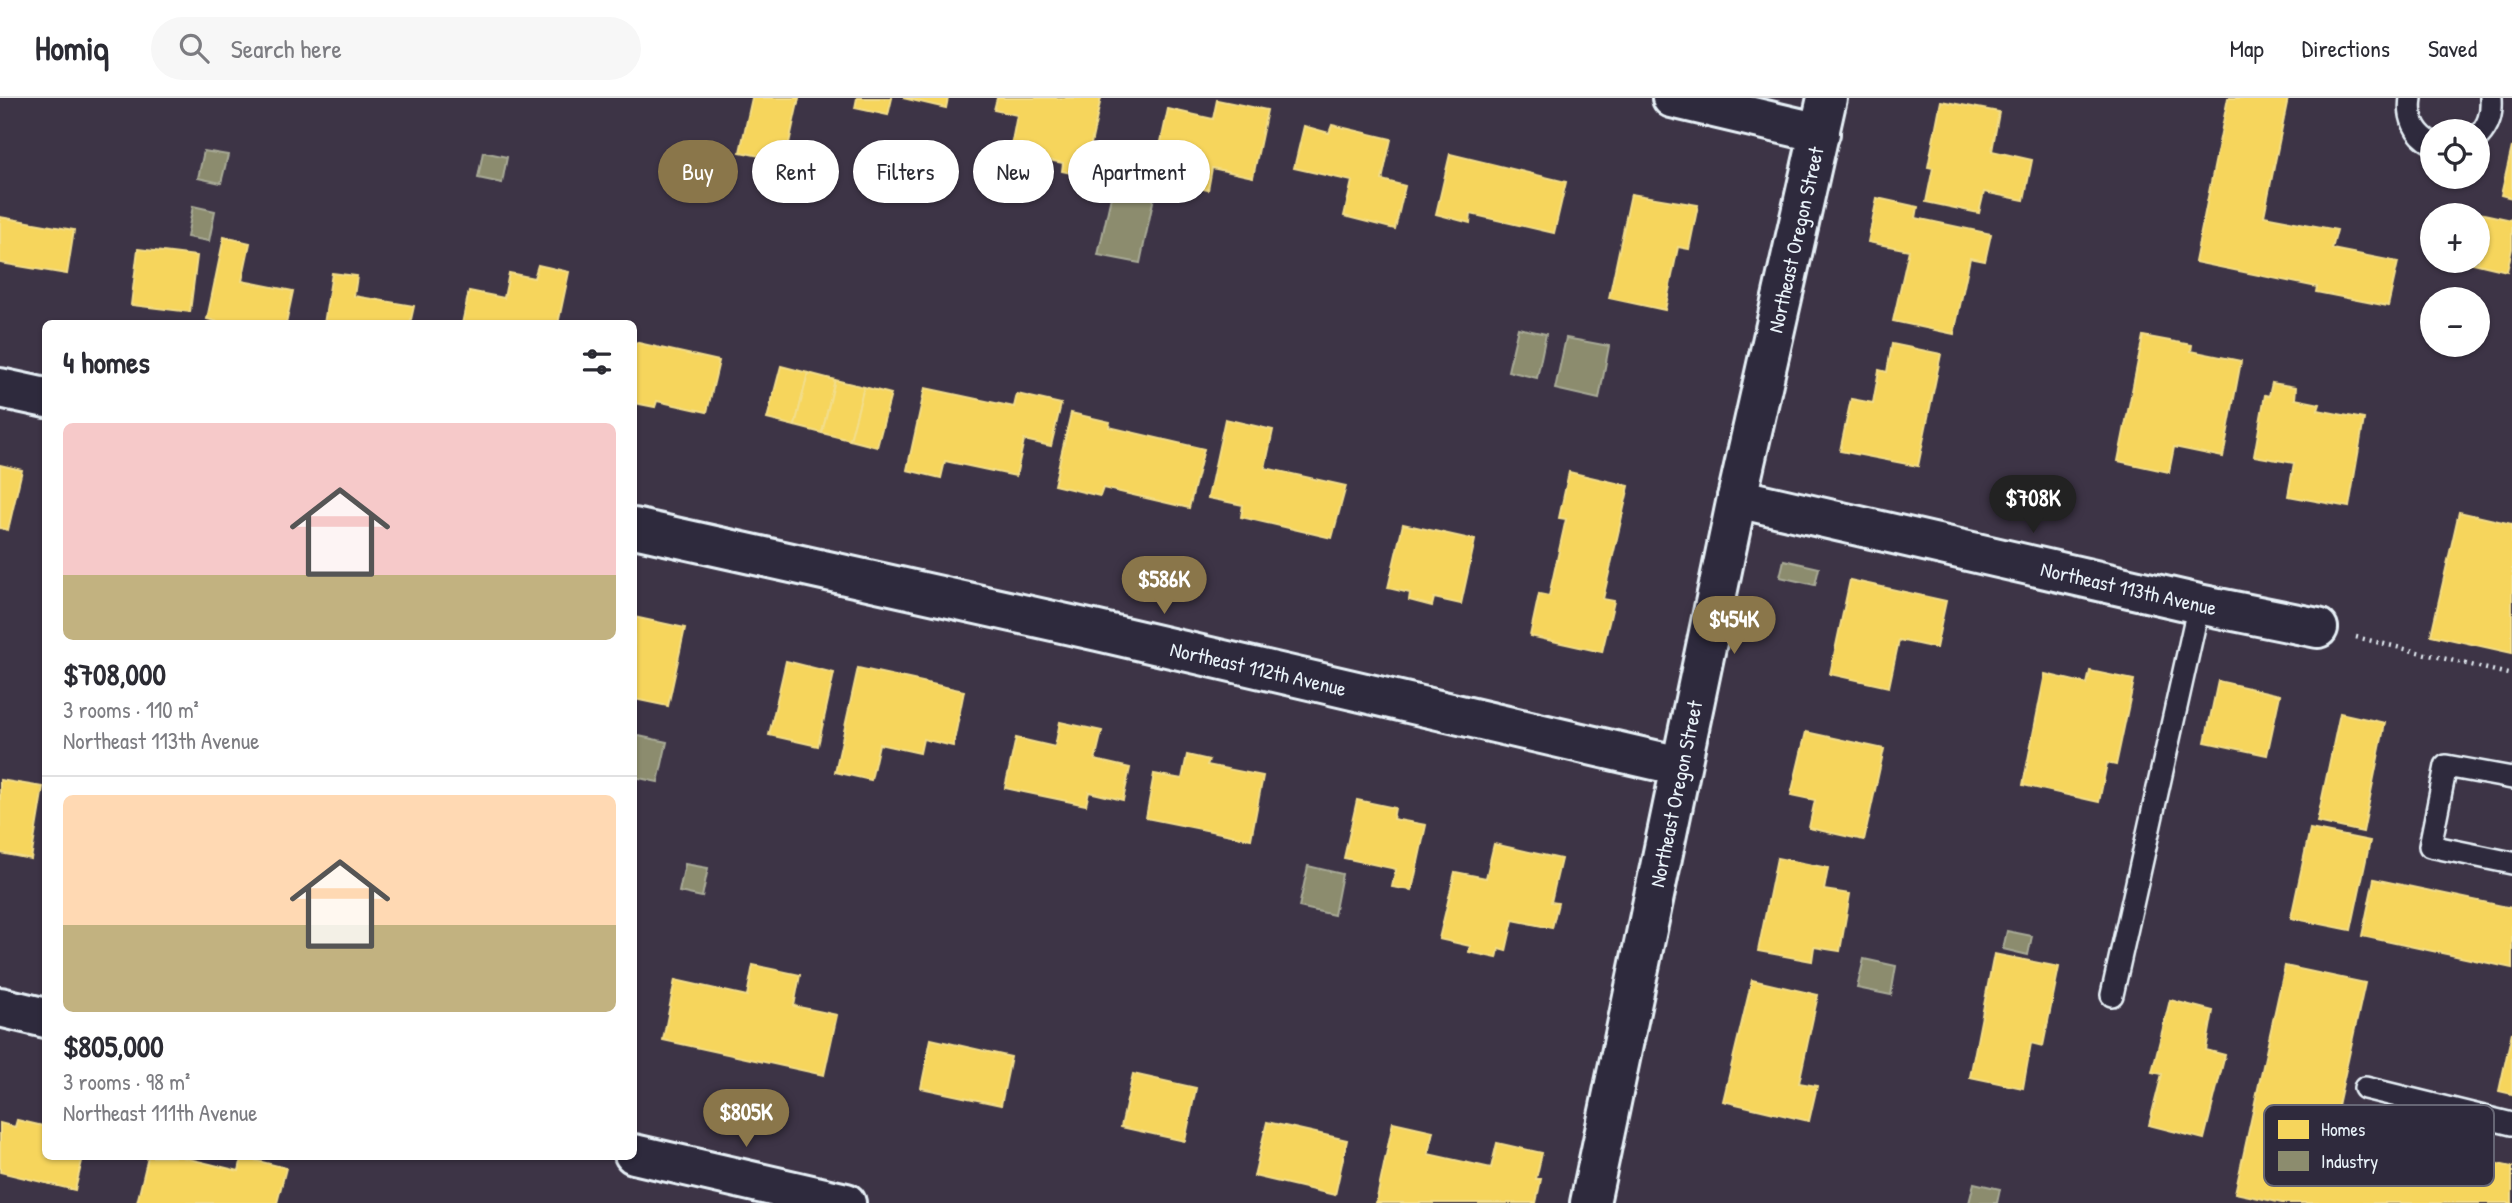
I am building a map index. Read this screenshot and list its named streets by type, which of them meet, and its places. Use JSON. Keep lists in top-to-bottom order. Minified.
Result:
{"streets":{"street":["Northeast Oregon Street","Northeast 113th Avenue","Northeast 112th Avenue"]},"crossings":[["Northeast Oregon Street","Northeast 113th Avenue"],["Northeast Oregon Street","Northeast 112th Avenue"]],"legend":["Homes","Industry"],"page":{"header":"Homiq","search":"Search here","nav":["Map","Directions","Saved"],"map_buttons":["+","−"],"chip":["Buy","Rent","Filters","New","Apartment"],"heading":"4 homes","list":[{"name":"$708,000","note":"3 rooms · 110 m² · Northeast 113th Avenue"},{"name":"$805,000","note":"3 rooms · 98 m² · Northeast 111th Avenue"}],"price":["$708K","$586K","$454K","$805K"]}}
